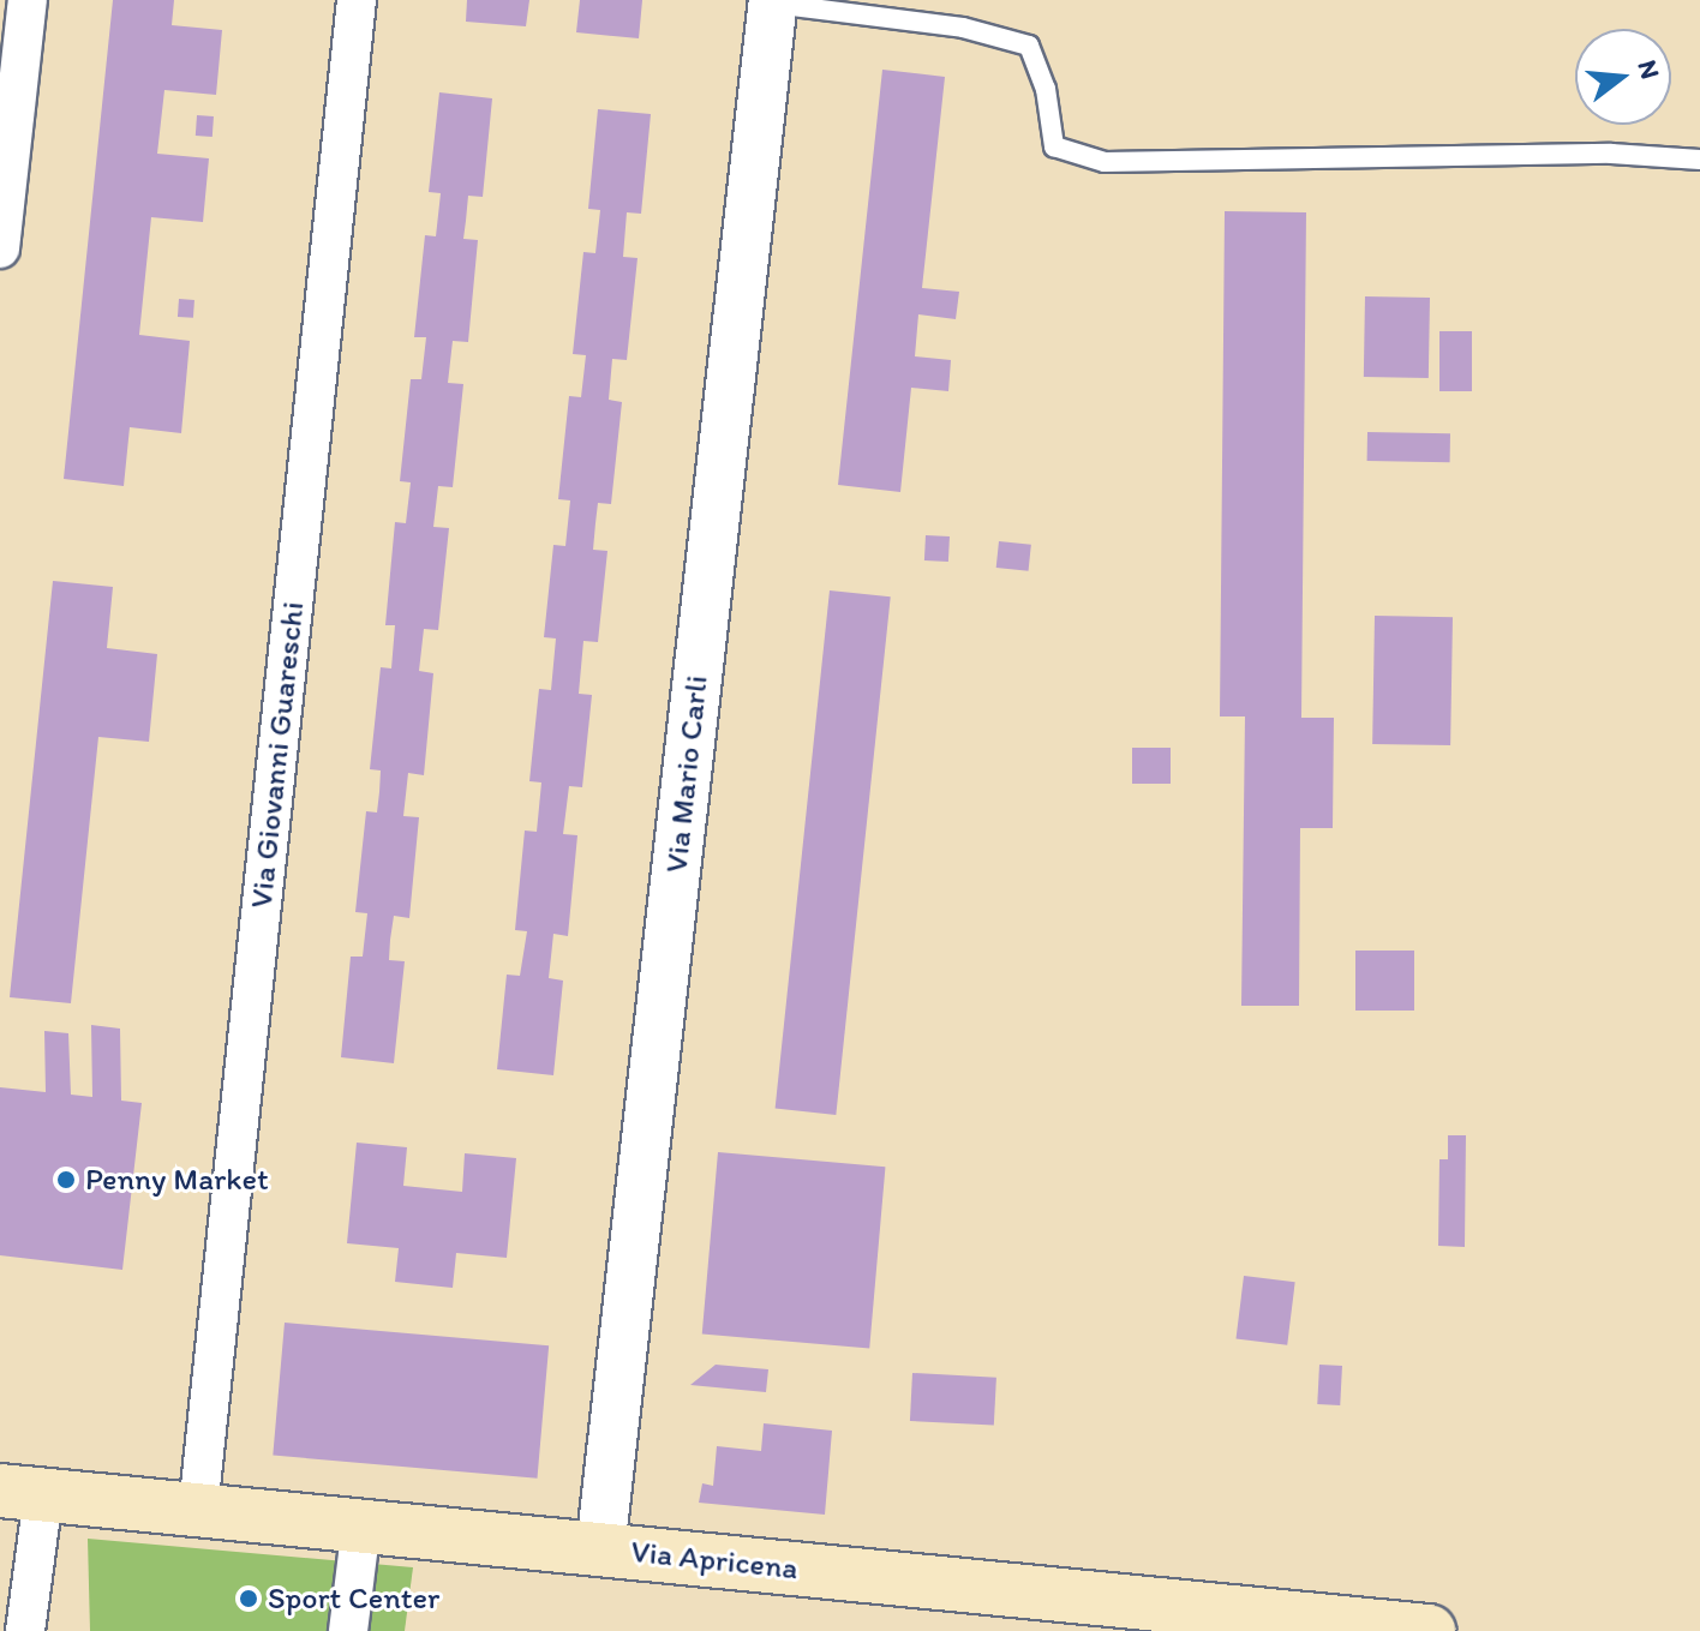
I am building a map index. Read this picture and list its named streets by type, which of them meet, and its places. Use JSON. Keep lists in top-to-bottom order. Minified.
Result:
{"streets":{"main road":["Via Apricena"],"street":["Via Giovanni Guareschi","Via Mario Carli"]},"crossings":[["Via Giovanni Guareschi","Via Apricena"],["Via Mario Carli","Via Apricena"]],"places":["Penny Market","Sport Center"],"north":"right"}
